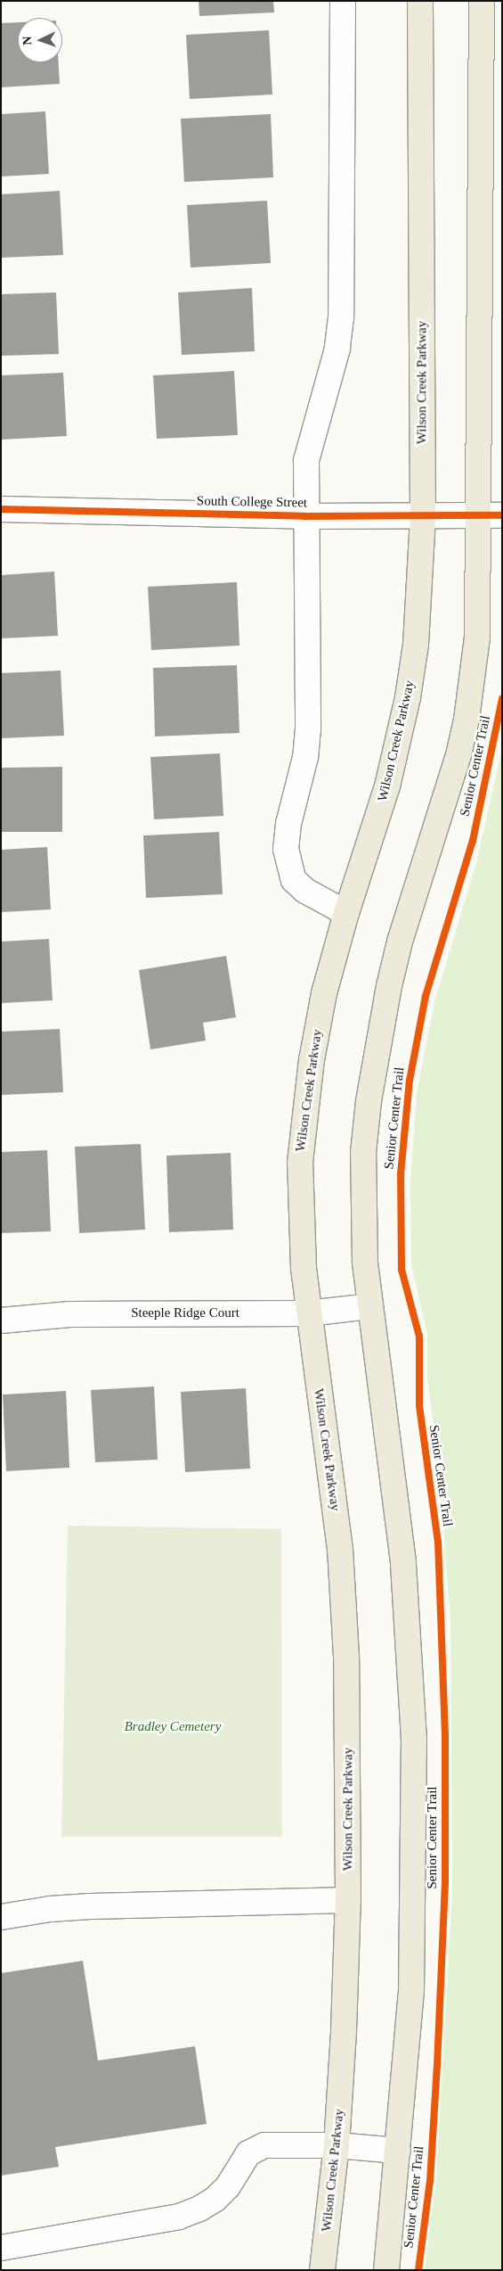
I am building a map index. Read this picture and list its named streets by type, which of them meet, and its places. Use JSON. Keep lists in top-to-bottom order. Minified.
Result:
{"streets":{"main road":["Wilson Creek Parkway"],"street":["South College Street","Steeple Ridge Court"],"cycle path":["Senior Center Trail"]},"crossings":[["Wilson Creek Parkway","South College Street"],["Wilson Creek Parkway","Steeple Ridge Court"]],"parks":["Bradley Cemetery"],"north":"left"}
